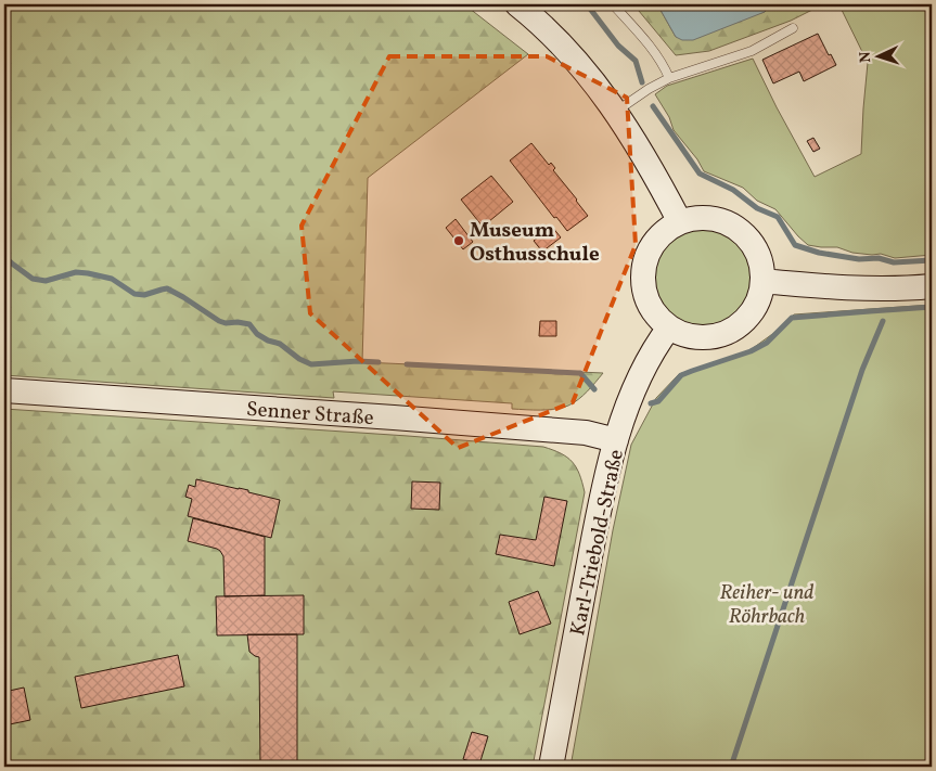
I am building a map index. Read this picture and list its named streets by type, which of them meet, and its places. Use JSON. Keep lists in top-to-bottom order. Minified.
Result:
{"streets":{"street":["Senner Straße","Karl-Triebold-Straße"]},"crossings":[["Senner Straße","Karl-Triebold-Straße"]],"parks":["Reiher- und Röhrbach"],"places":["Museum Osthusschule"],"north":"left"}
